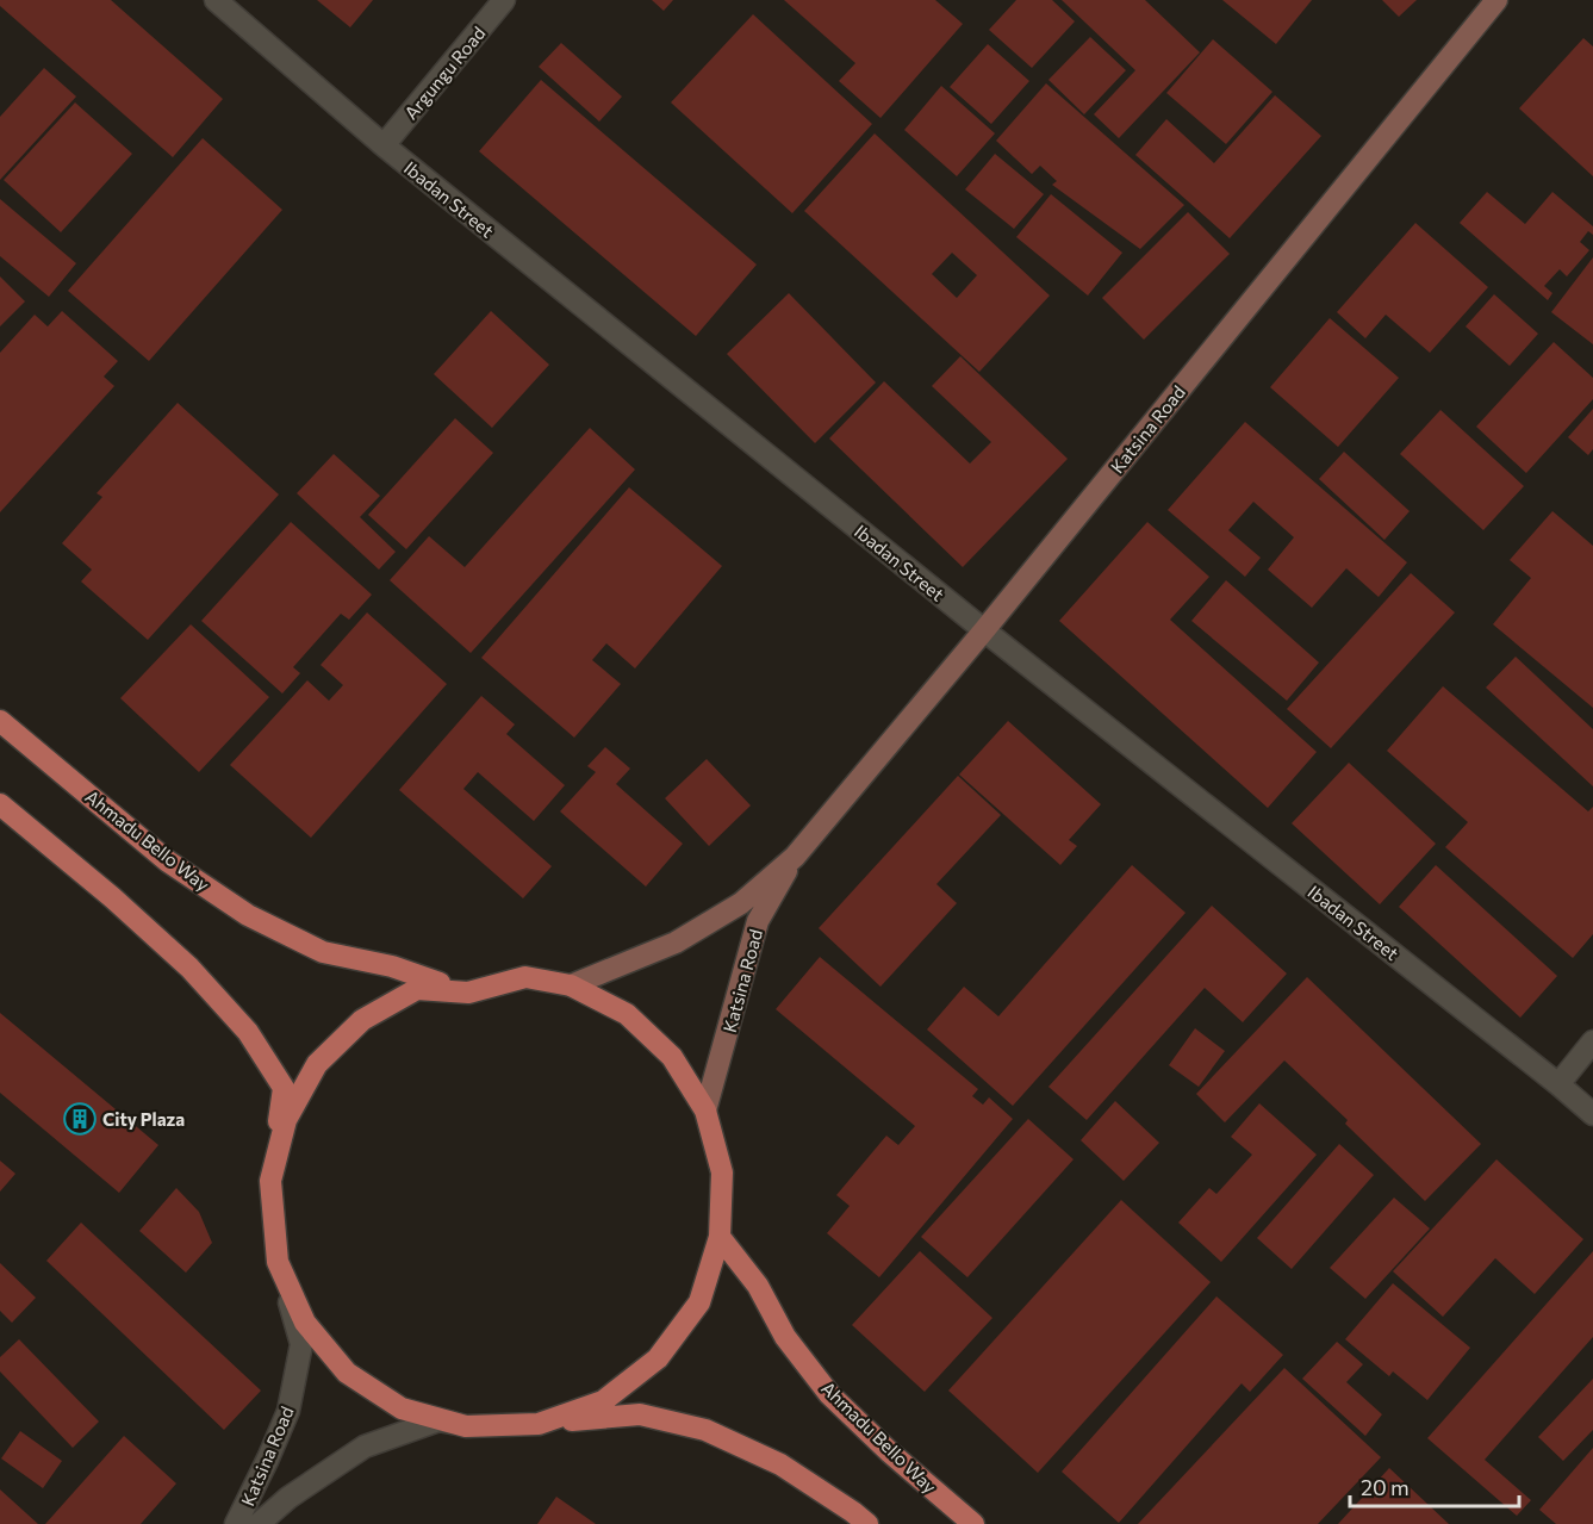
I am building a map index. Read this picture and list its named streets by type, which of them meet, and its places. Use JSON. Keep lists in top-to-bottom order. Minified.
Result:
{"streets":{"main road":["Ahmadu Bello Way"],"street":["Argungu Road","Ibadan Street","Katsina Road"]},"crossings":[["Argungu Road","Ibadan Street"],["Ibadan Street","Katsina Road"]],"places":{"building":["City Plaza"]},"scale_bar":"20 m"}
